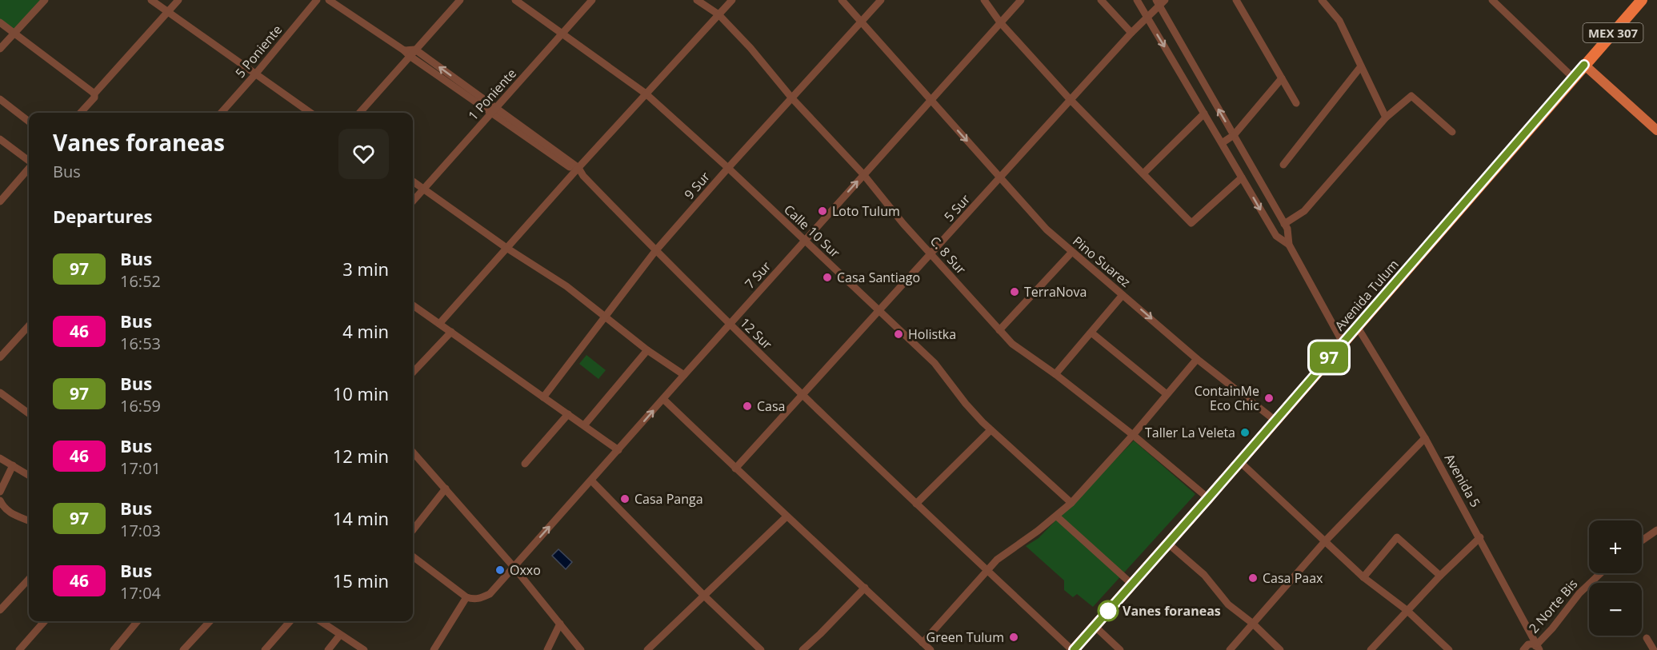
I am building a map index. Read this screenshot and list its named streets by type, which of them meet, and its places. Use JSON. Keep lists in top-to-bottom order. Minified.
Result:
{"streets":{"highway":["MEX 307","Avenida Tulum"],"street":["5 Poniente","1 Poniente","9 Sur","5 Sur","Calle 10 Sur","C. 8 Sur","Pino Suarez","7 Sur","12 Sur","Avenida 5","2 Norte Bis"]},"crossings":[["MEX 307","Avenida Tulum"],["1 Poniente","Calle 10 Sur"],["9 Sur","Calle 10 Sur"],["9 Sur","C. 8 Sur"],["9 Sur","Pino Suarez"],["9 Sur","12 Sur"],["5 Sur","Calle 10 Sur"],["5 Sur","C. 8 Sur"],["5 Sur","Pino Suarez"],["5 Sur","12 Sur"],["Calle 10 Sur","7 Sur"],["C. 8 Sur","7 Sur"],["C. 8 Sur","Avenida Tulum"],["Pino Suarez","7 Sur"],["Pino Suarez","Avenida Tulum"],["7 Sur","12 Sur"],["Avenida Tulum","12 Sur"],["Avenida Tulum","Avenida 5"],["Avenida 5","2 Norte Bis"]],"places":["Loto Tulum","Casa Santiago","TerraNova","Holistka","ContainMe Eco Chic","Casa","Taller La Veleta","Casa Panga","Oxxo","Casa Paax","Vanes foraneas","Green Tulum"],"lines":["bus line 97"],"page":{"on_map":"97","heading":[["Vanes foraneas","Bus"],"Departures"],"list":[{"mark":"97","name":"Bus","note":"16:52","value":"3 min"},{"mark":"46","name":"Bus","note":"16:53","value":"4 min"},{"mark":"97","name":"Bus","note":"16:59","value":"10 min"},{"mark":"46","name":"Bus","note":"17:01","value":"12 min"},{"mark":"97","name":"Bus","note":"17:03","value":"14 min"},{"mark":"46","name":"Bus","note":"17:04","value":"15 min"}],"map_buttons":["+","−"]}}
